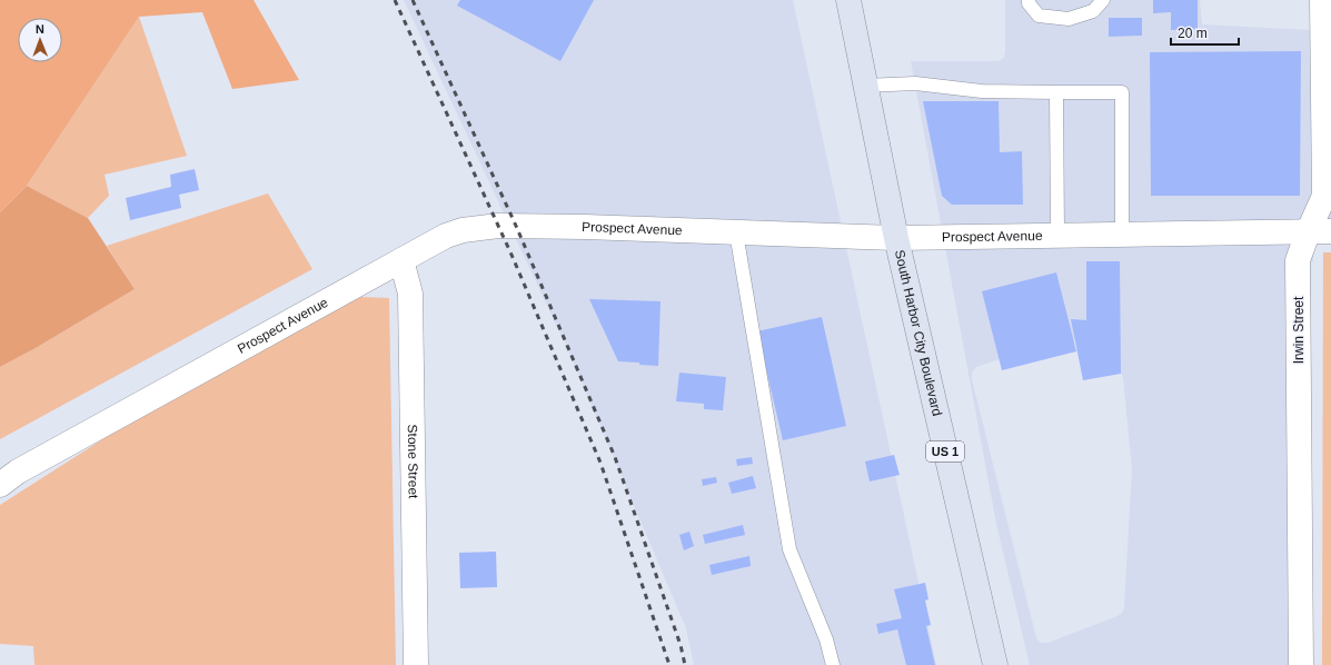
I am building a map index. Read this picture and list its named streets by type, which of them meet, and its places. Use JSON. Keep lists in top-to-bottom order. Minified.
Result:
{"streets":{"main road":["South Harbor City Boulevard","US 1"],"street":["Prospect Avenue","Irwin Street","Stone Street"]},"crossings":[["Prospect Avenue","Irwin Street"],["Prospect Avenue","South Harbor City Boulevard"],["Prospect Avenue","Stone Street"]],"scale_bar":"20 m","north":"top"}
